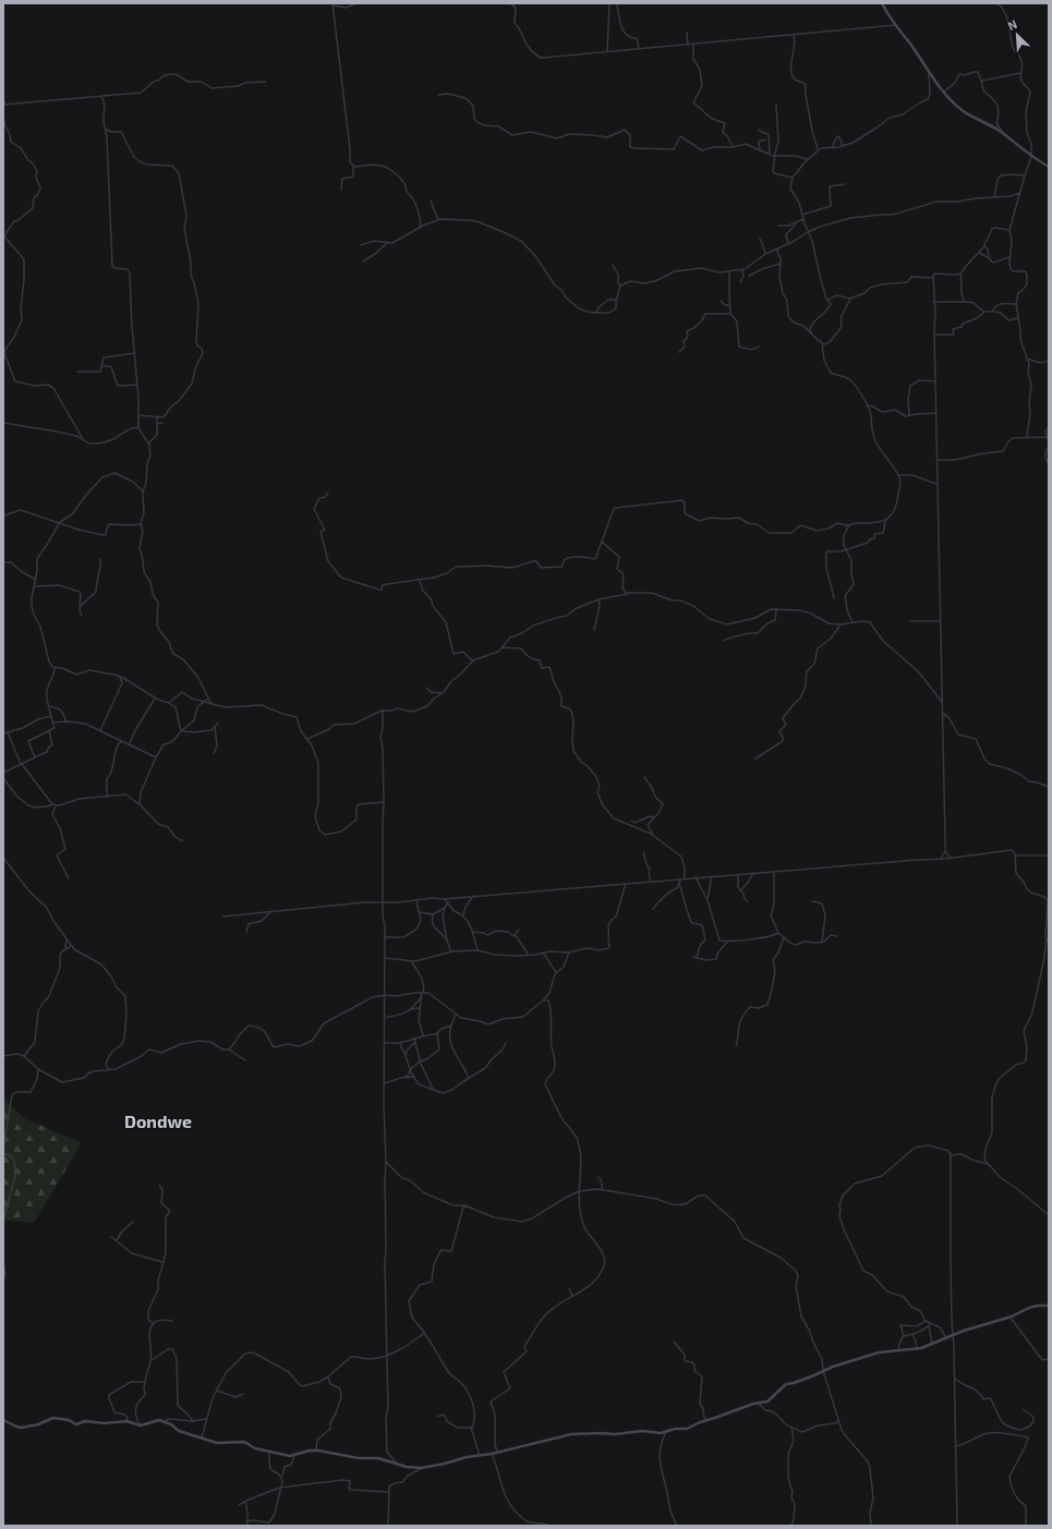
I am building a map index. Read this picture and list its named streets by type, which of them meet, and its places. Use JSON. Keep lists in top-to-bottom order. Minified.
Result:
{"districts":["Dondwe"],"north":"top left"}
